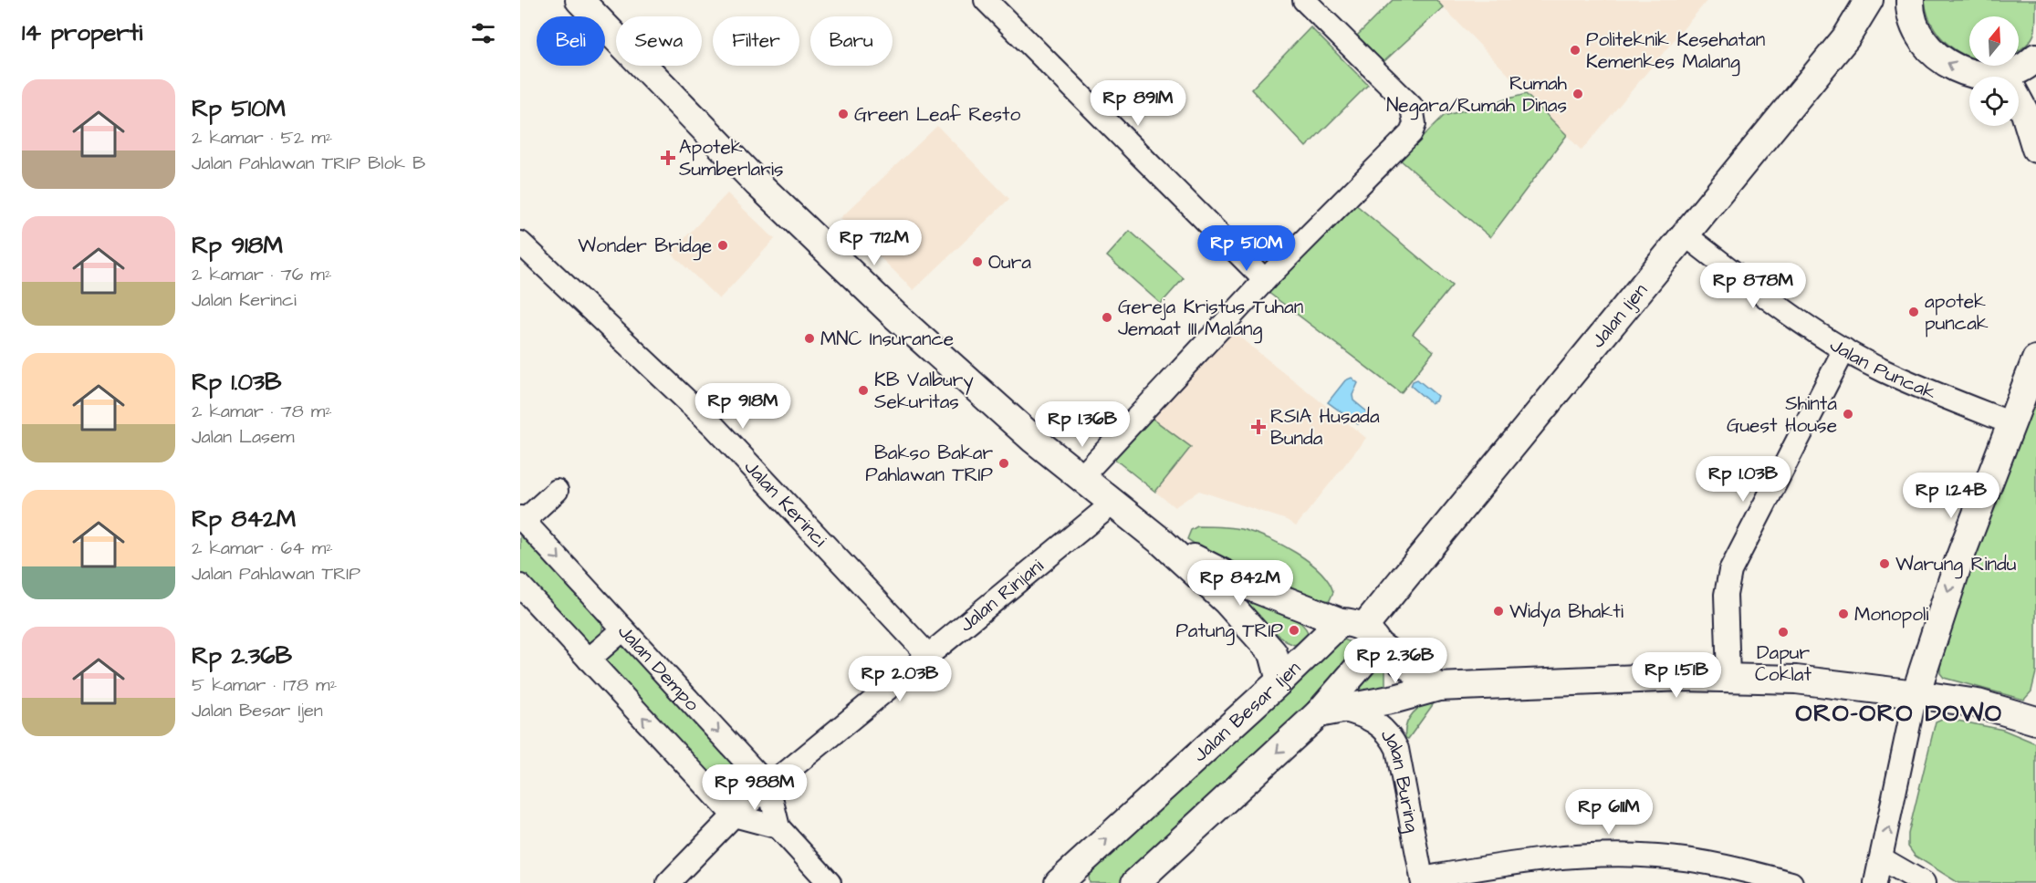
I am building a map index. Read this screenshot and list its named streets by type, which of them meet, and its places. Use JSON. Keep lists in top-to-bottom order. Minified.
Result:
{"streets":{"main road":["Jalan Ijen","Jalan Besar Ijen"],"street":["Jalan Puncak","Jalan Kerinci","Jalan Rinjani","Jalan Dempo","Jalan Buring"]},"crossings":[["Jalan Ijen","Jalan Puncak"],["Jalan Ijen","Jalan Besar Ijen"],["Jalan Kerinci","Jalan Rinjani"],["Jalan Rinjani","Jalan Dempo"]],"districts":["ORO-ORO DOWO"],"places":{"other":["Politeknik Kesehatan Kemenkes Malang","Rumah Negara/Rumah Dinas","Green Leaf Resto","Wonder Bridge","Oura","apotek puncak","Gereja Kristus Tuhan Jemaat III Malang","MNC Insurance","KB Valbury Sekuritas","Shinta Guest House","Bakso Bakar Pahlawan TRIP","Warung Rindu","Widya Bhakti","Monopoli","Patung TRIP","Dapur Coklat"],"health":["Apotek Sumberlaris","RSIA Husada Bunda"]},"north":"top","page":{"heading":"14 properti","chip":["Beli","Sewa","Filter","Baru"],"list":[{"name":"Rp 510M","note":"2 kamar · 52 m² · Jalan Pahlawan TRIP Blok B"},{"name":"Rp 918M","note":"2 kamar · 76 m² · Jalan Kerinci"},{"name":"Rp 1.03B","note":"2 kamar · 78 m² · Jalan Lasem"},{"name":"Rp 842M","note":"2 kamar · 64 m² · Jalan Pahlawan TRIP"},{"name":"Rp 2.36B","note":"5 kamar · 178 m² · Jalan Besar Ijen"}],"price":["Rp 891M","Rp 712M","Rp 510M","Rp 878M","Rp 918M","Rp 1.36B","Rp 1.03B","Rp 1.24B","Rp 842M","Rp 2.36B","Rp 1.51B","Rp 2.03B","Rp 988M","Rp 611M"]}}
